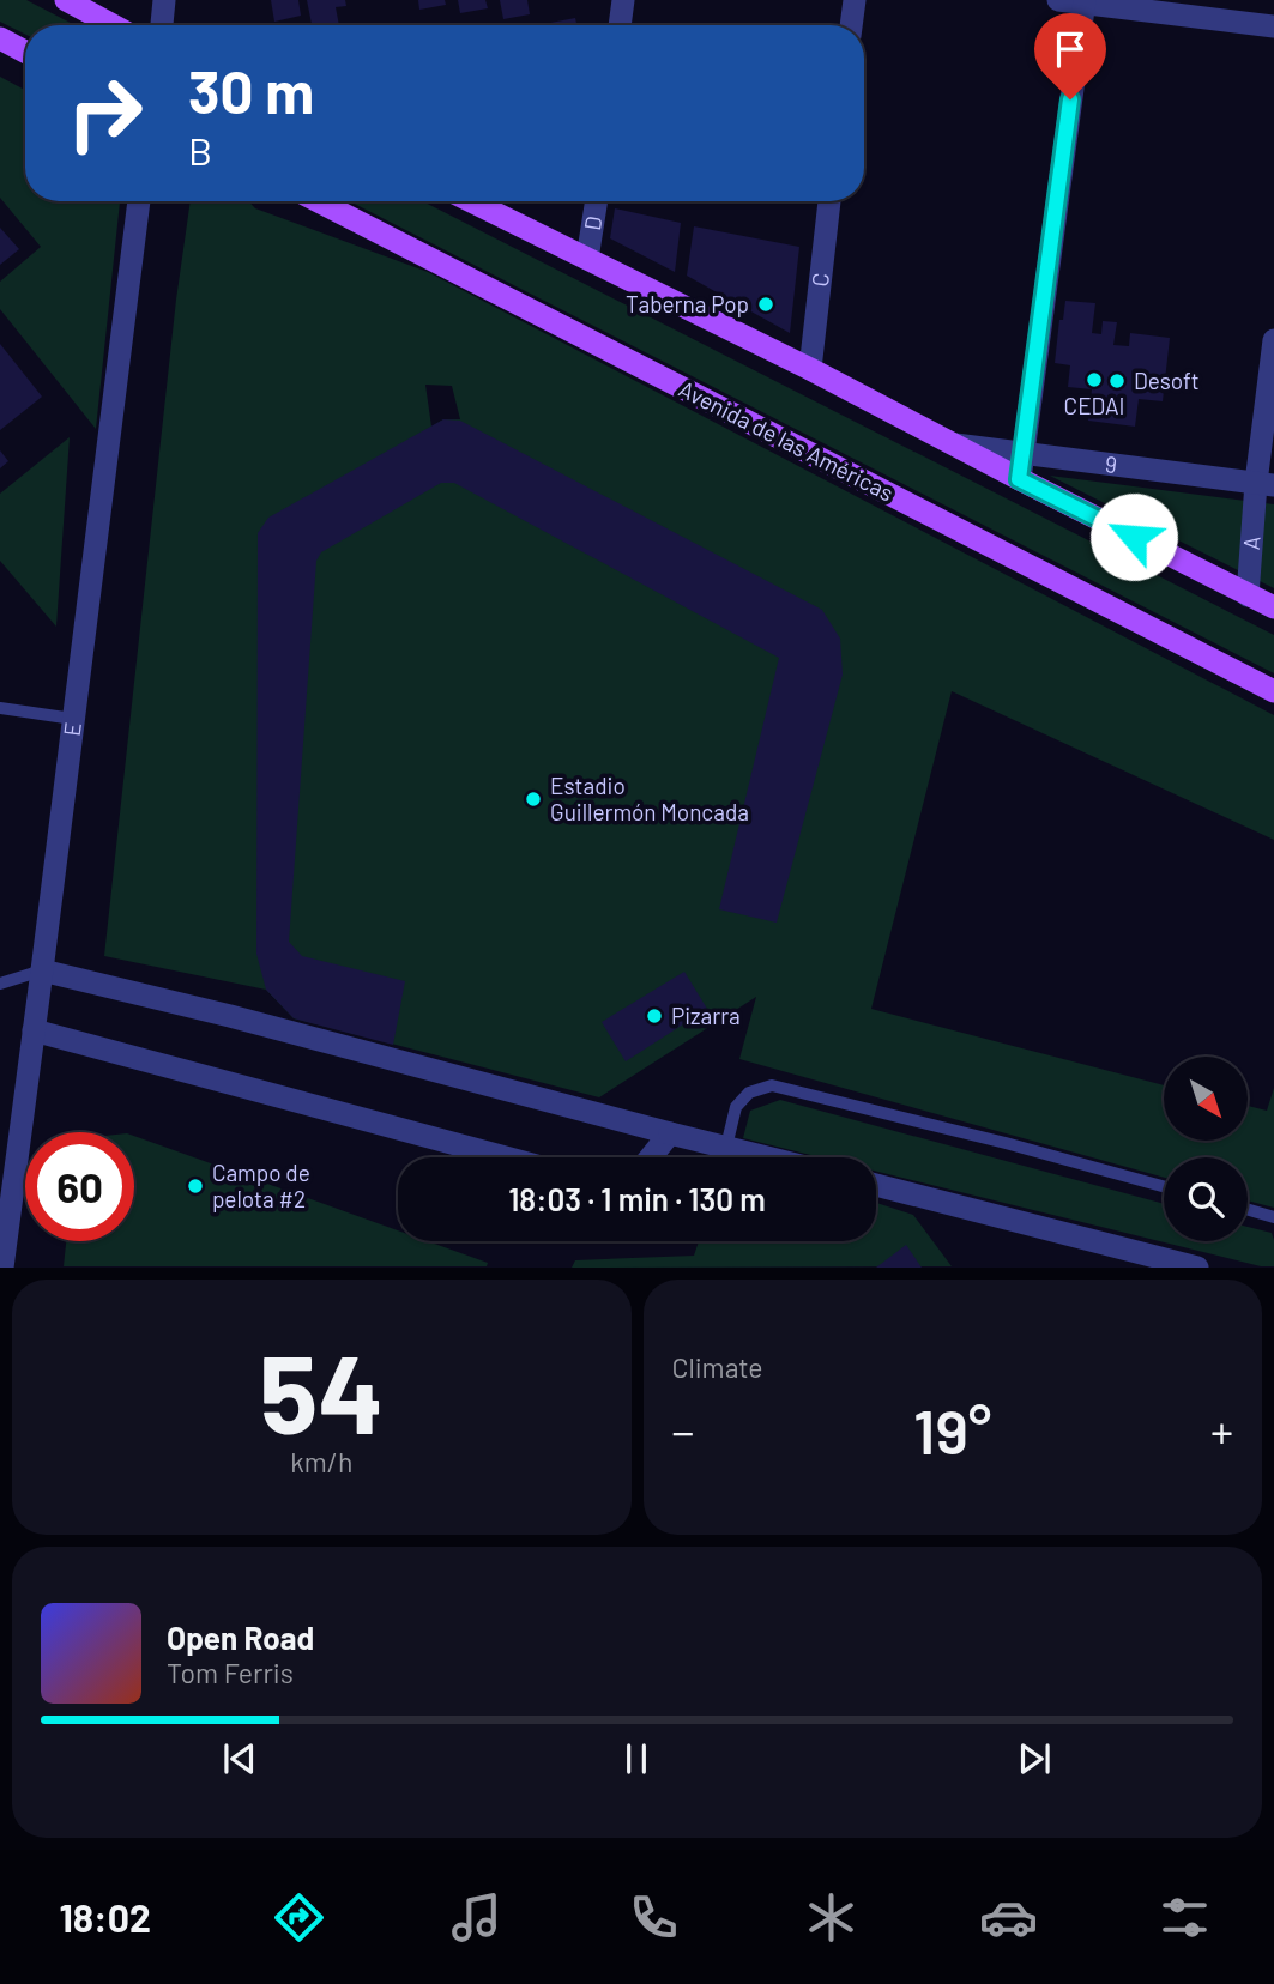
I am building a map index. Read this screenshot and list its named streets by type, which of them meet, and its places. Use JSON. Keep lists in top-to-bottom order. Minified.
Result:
{"streets":{"main road":["Avenida de las Américas"],"street":["D","C","9","A","E"]},"crossings":[["9","A"]],"places":["Taberna Pop","CEDAI","Desoft","Estadio Guillermón Moncada","Pizarra","Campo de pelota #2"],"north":"bottom right","page":{"turn":["30 m","B"],"limit":"60","trip":"18:03 · 1 min · 130 m","tile":[["54","km/h"],"Climate"],"heat":["−","19°","+"],"song":["Open Road","Tom Ferris"],"tabs":"18:02"}}
